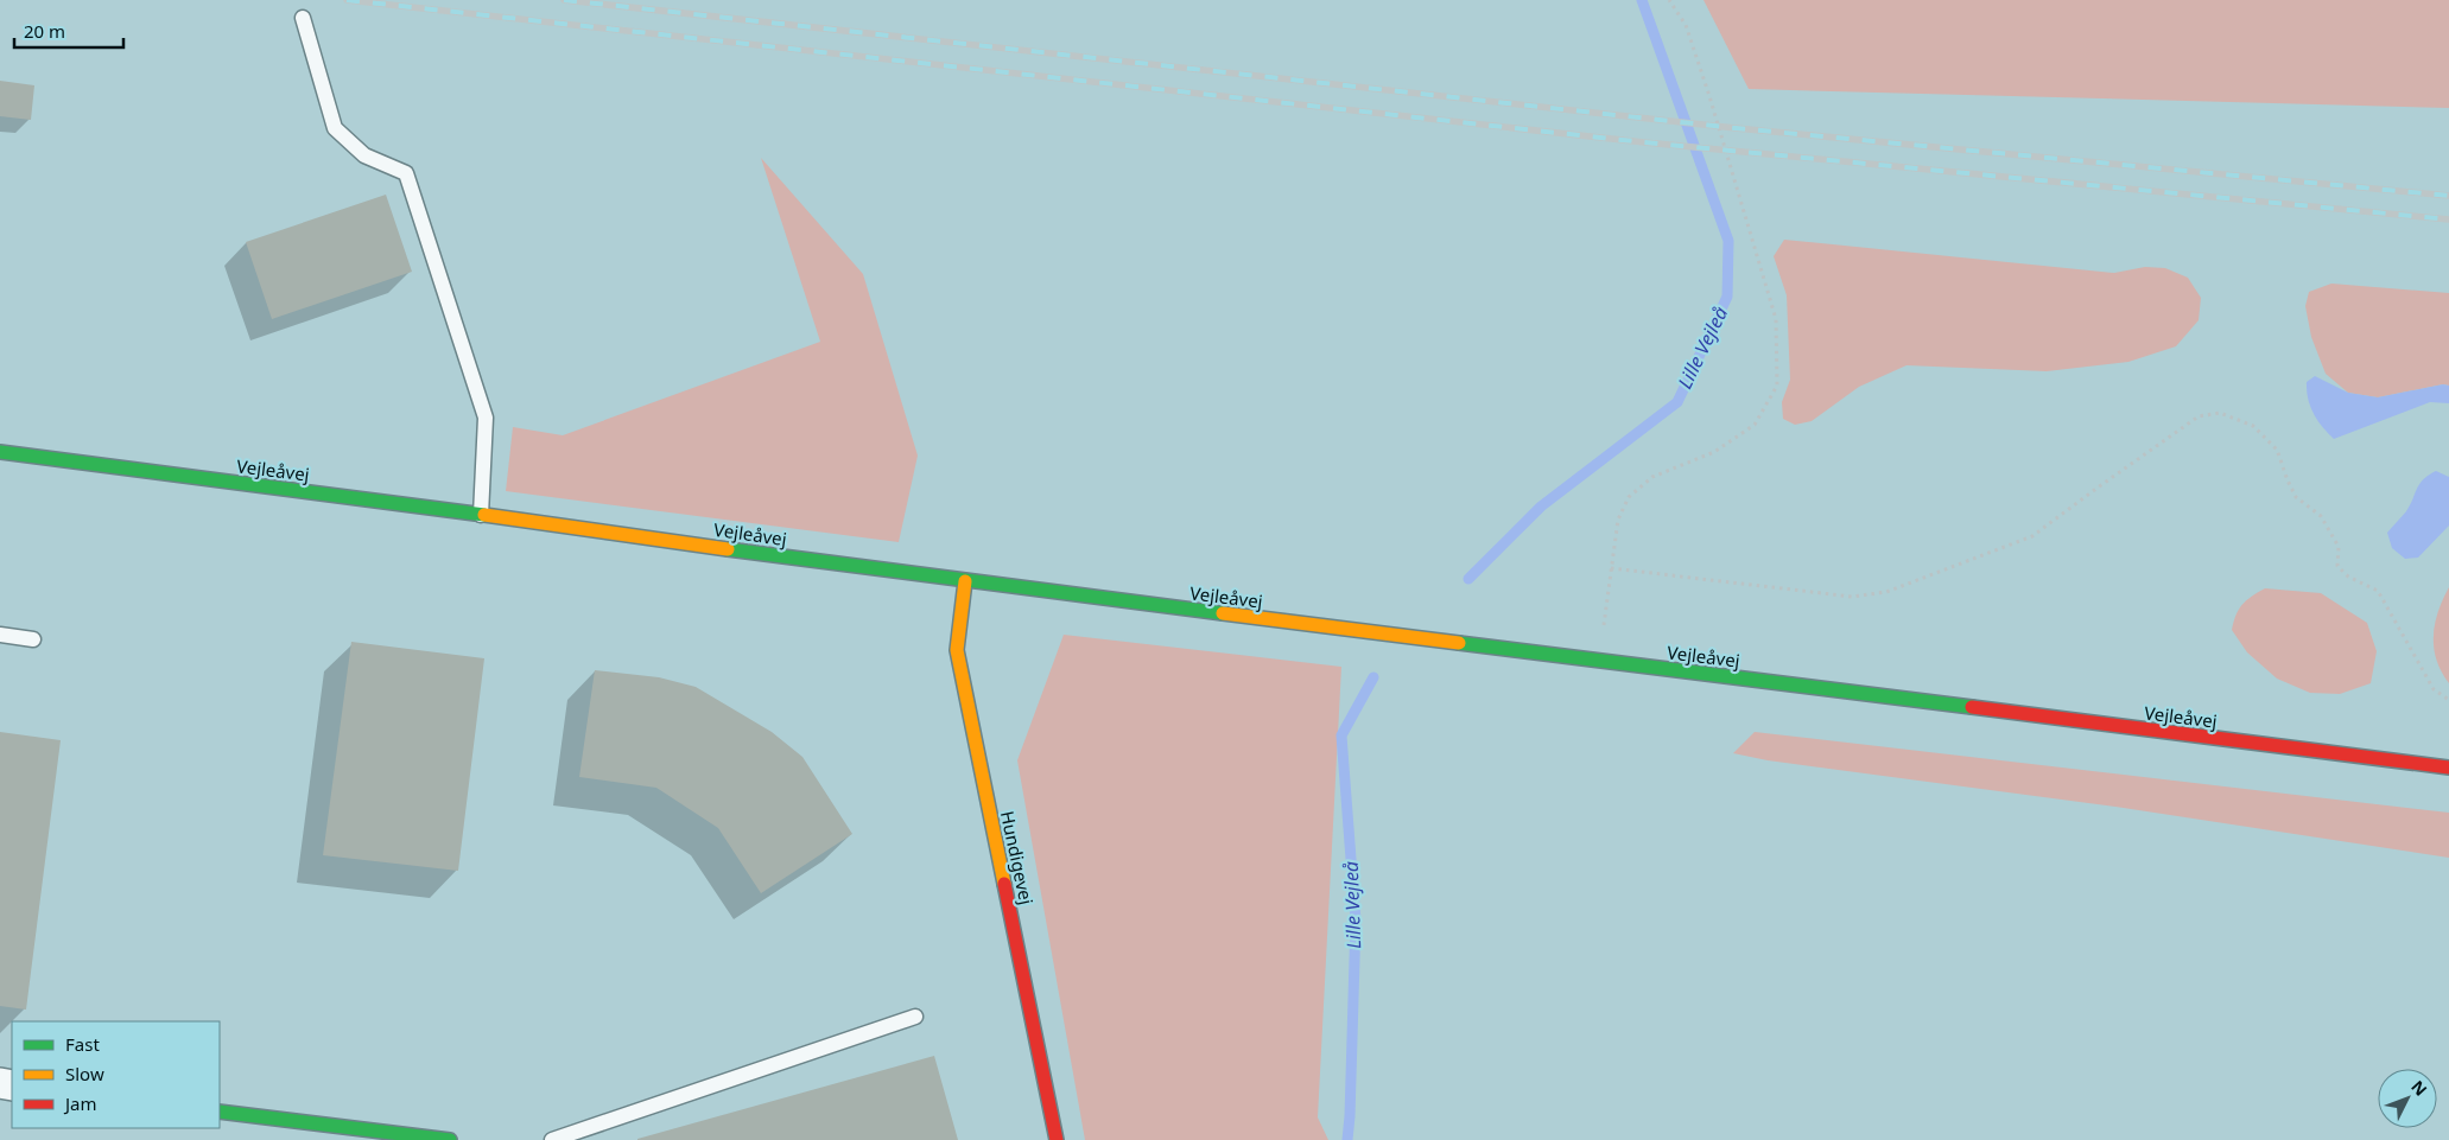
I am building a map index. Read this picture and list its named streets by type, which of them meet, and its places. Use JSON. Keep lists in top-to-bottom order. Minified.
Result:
{"streets":{"street":["Vejleåvej","Hundigevej"]},"crossings":[["Vejleåvej","Hundigevej"]],"water":["Lille Vejleå"],"legend":["Fast","Slow","Jam"],"scale_bar":"20 m","north":"top right"}
